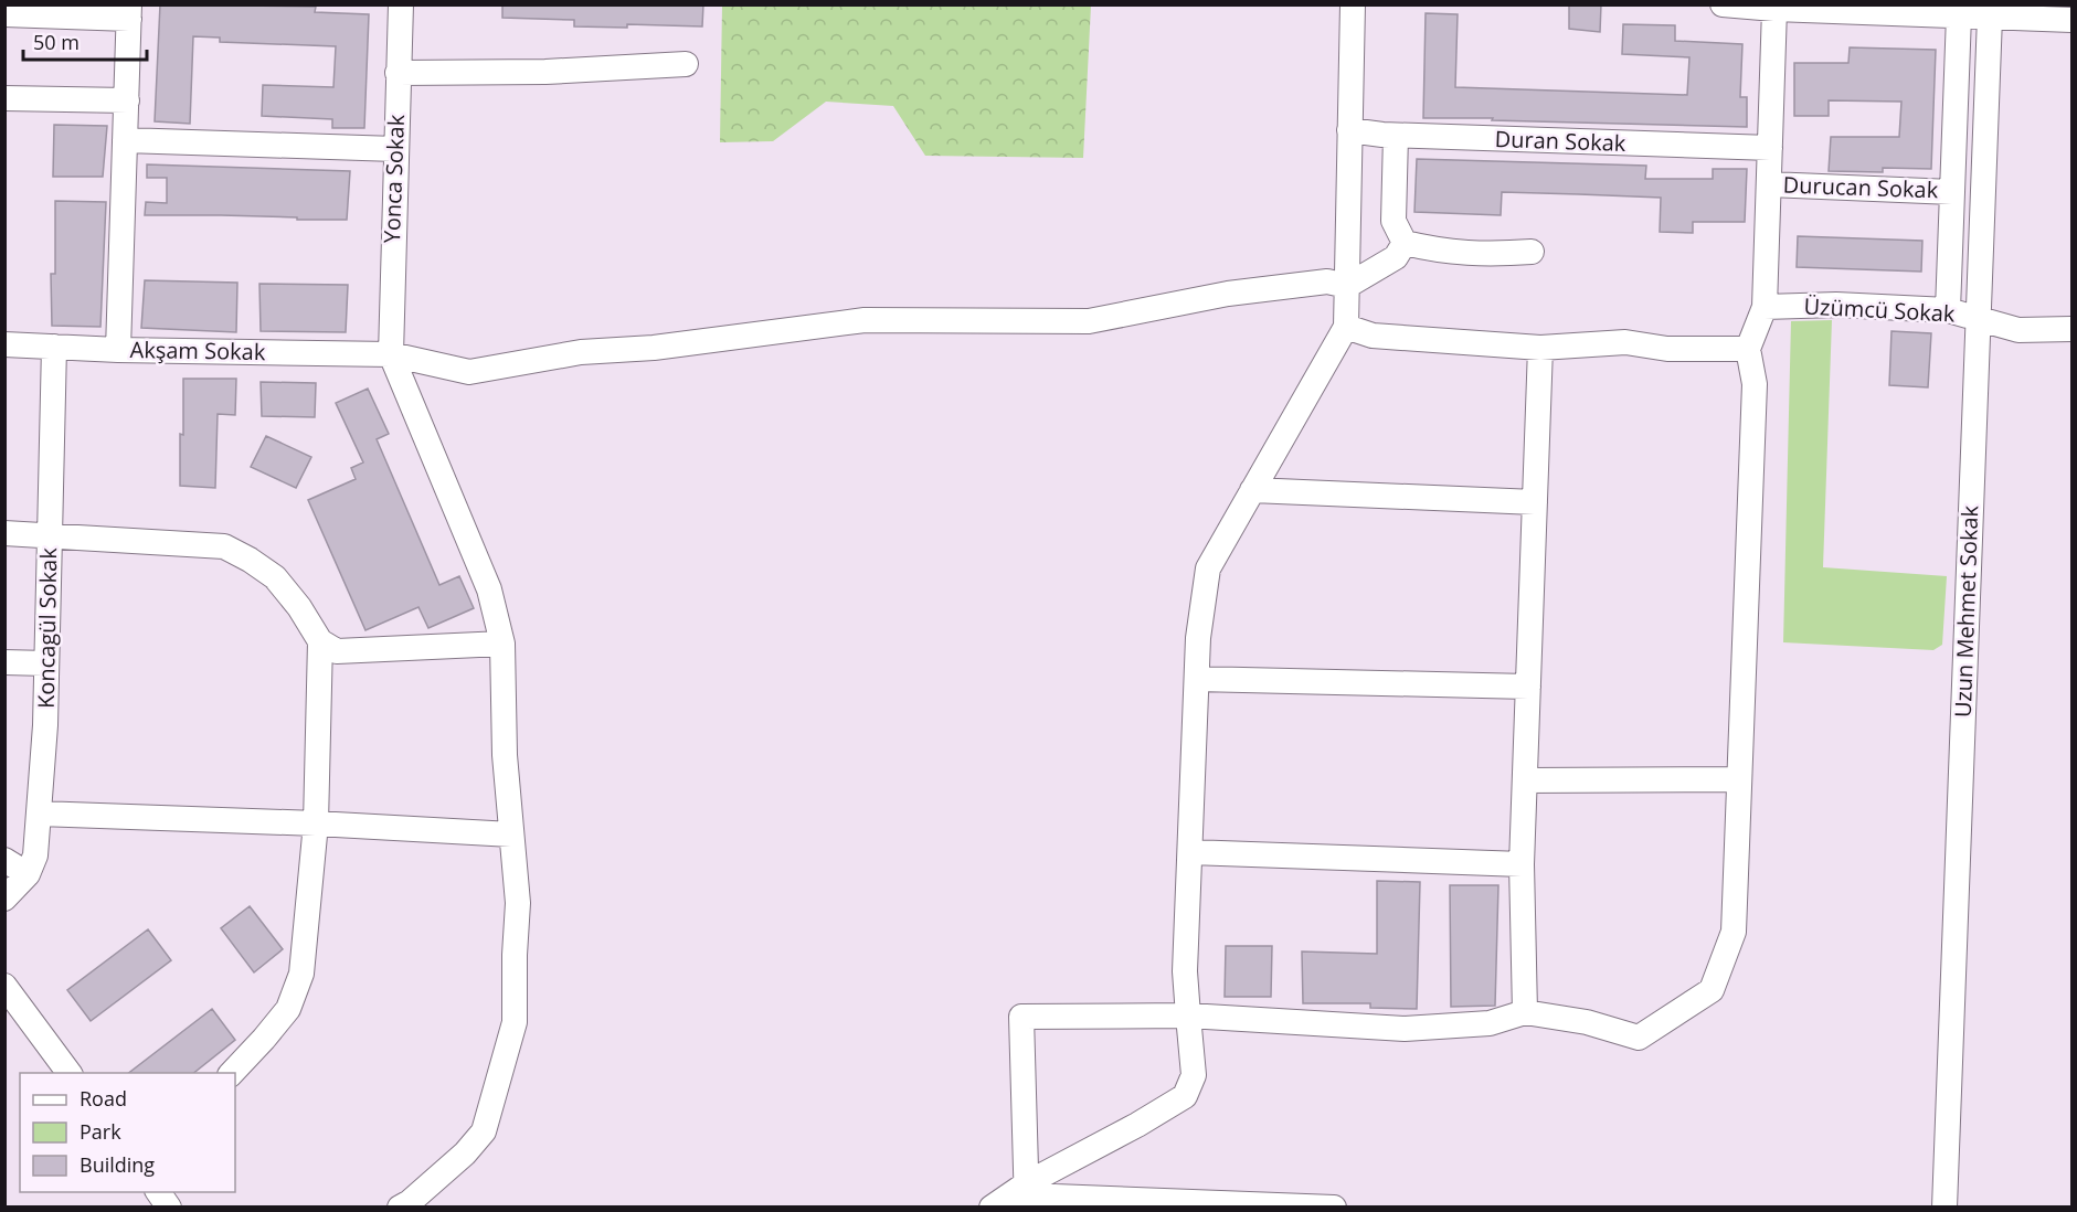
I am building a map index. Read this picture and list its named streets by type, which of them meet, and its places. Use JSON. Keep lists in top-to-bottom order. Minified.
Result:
{"streets":{"street":["Duran Sokak","Yonca Sokak","Durucan Sokak","Üzümcü Sokak","Akşam Sokak","Uzun Mehmet Sokak","Koncagül Sokak"]},"crossings":[["Yonca Sokak","Akşam Sokak"],["Üzümcü Sokak","Uzun Mehmet Sokak"],["Akşam Sokak","Koncagül Sokak"]],"legend":["Road","Park","Building"],"scale_bar":"50 m"}
